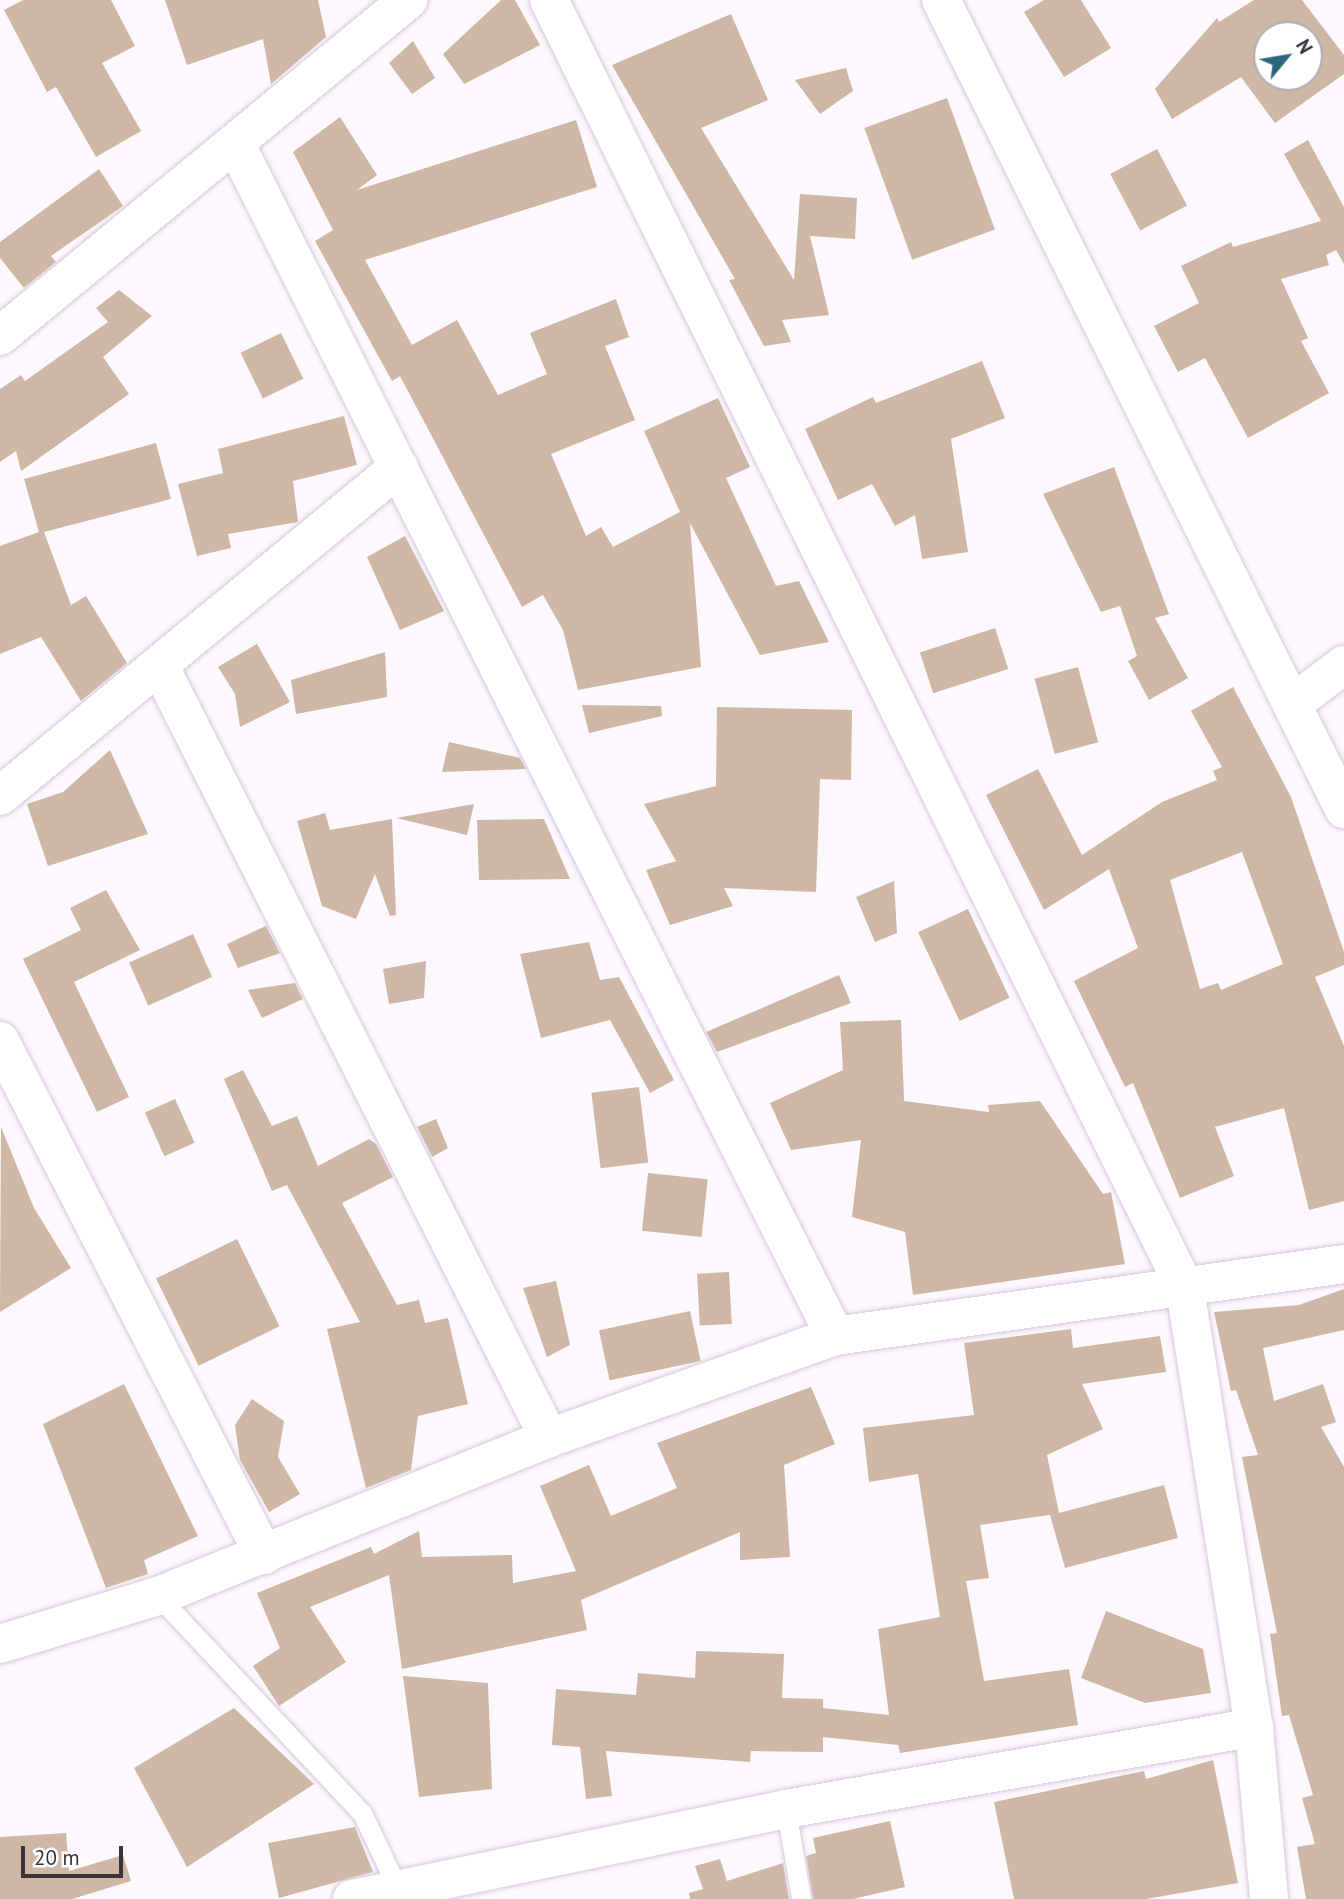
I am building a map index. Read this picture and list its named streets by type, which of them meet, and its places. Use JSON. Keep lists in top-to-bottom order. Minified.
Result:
{"scale_bar":"20 m","north":"top right"}
